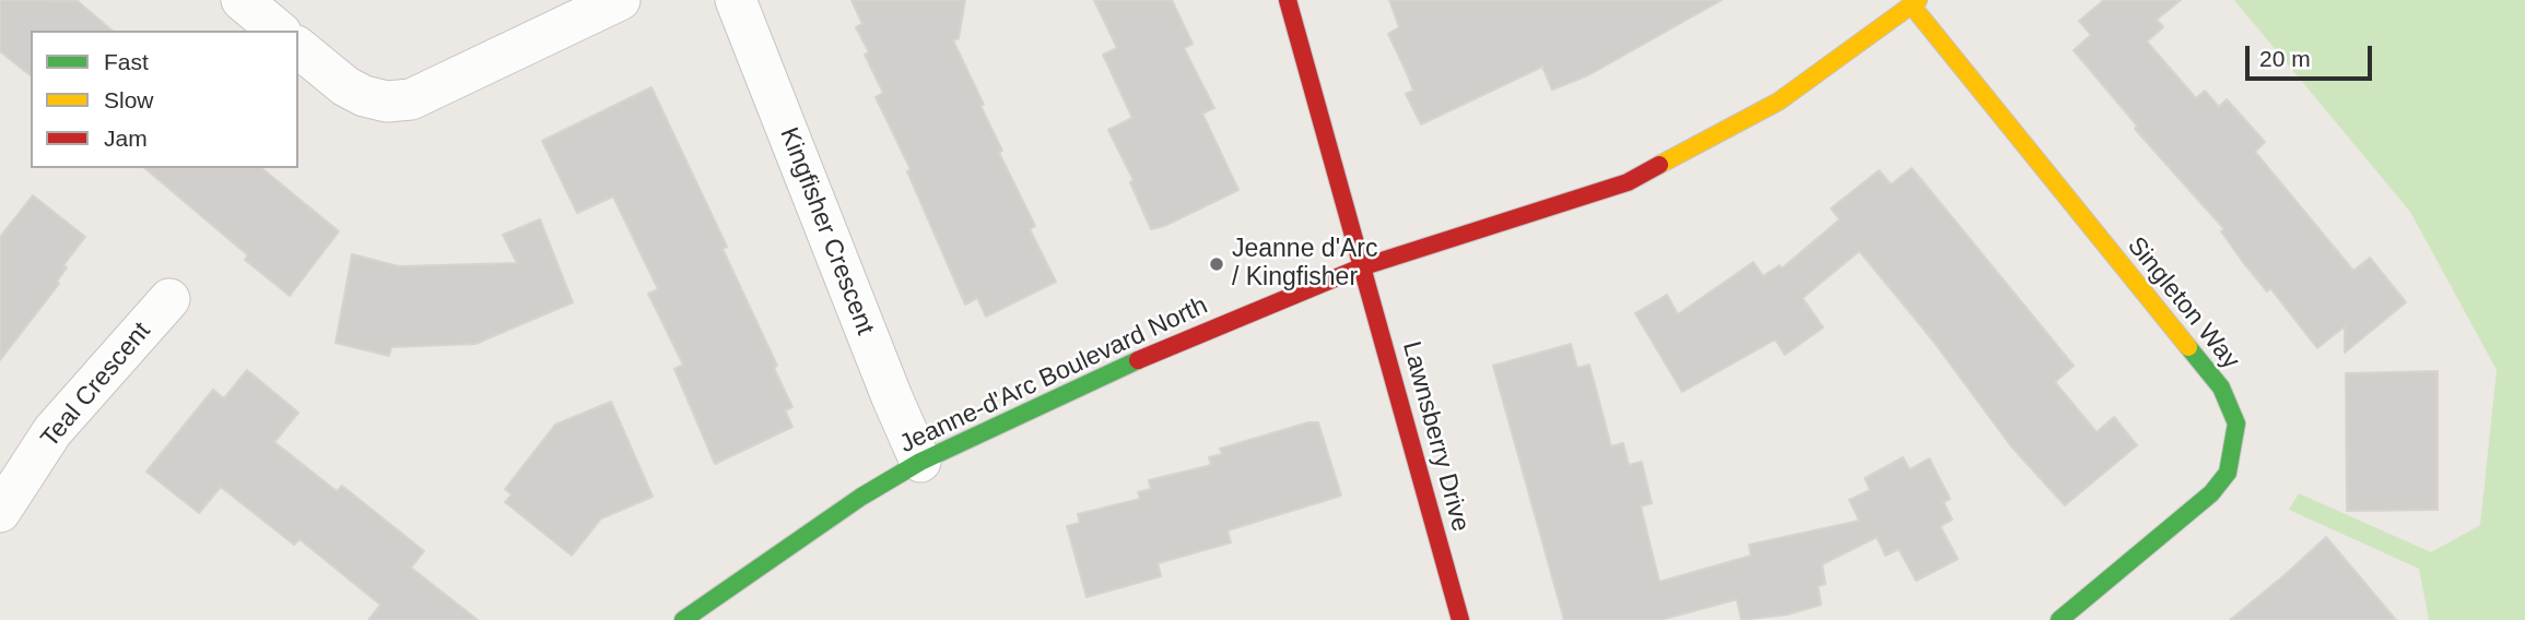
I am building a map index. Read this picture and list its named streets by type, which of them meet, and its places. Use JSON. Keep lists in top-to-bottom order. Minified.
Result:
{"streets":{"street":["Kingfisher Crescent","Singleton Way","Jeanne-d'Arc Boulevard North","Teal Crescent","Lawnsberry Drive"]},"crossings":[["Kingfisher Crescent","Jeanne-d'Arc Boulevard North"],["Singleton Way","Jeanne-d'Arc Boulevard North"],["Jeanne-d'Arc Boulevard North","Lawnsberry Drive"]],"places":["Jeanne d'Arc / Kingfisher"],"legend":["Fast","Slow","Jam"],"scale_bar":"20 m"}
